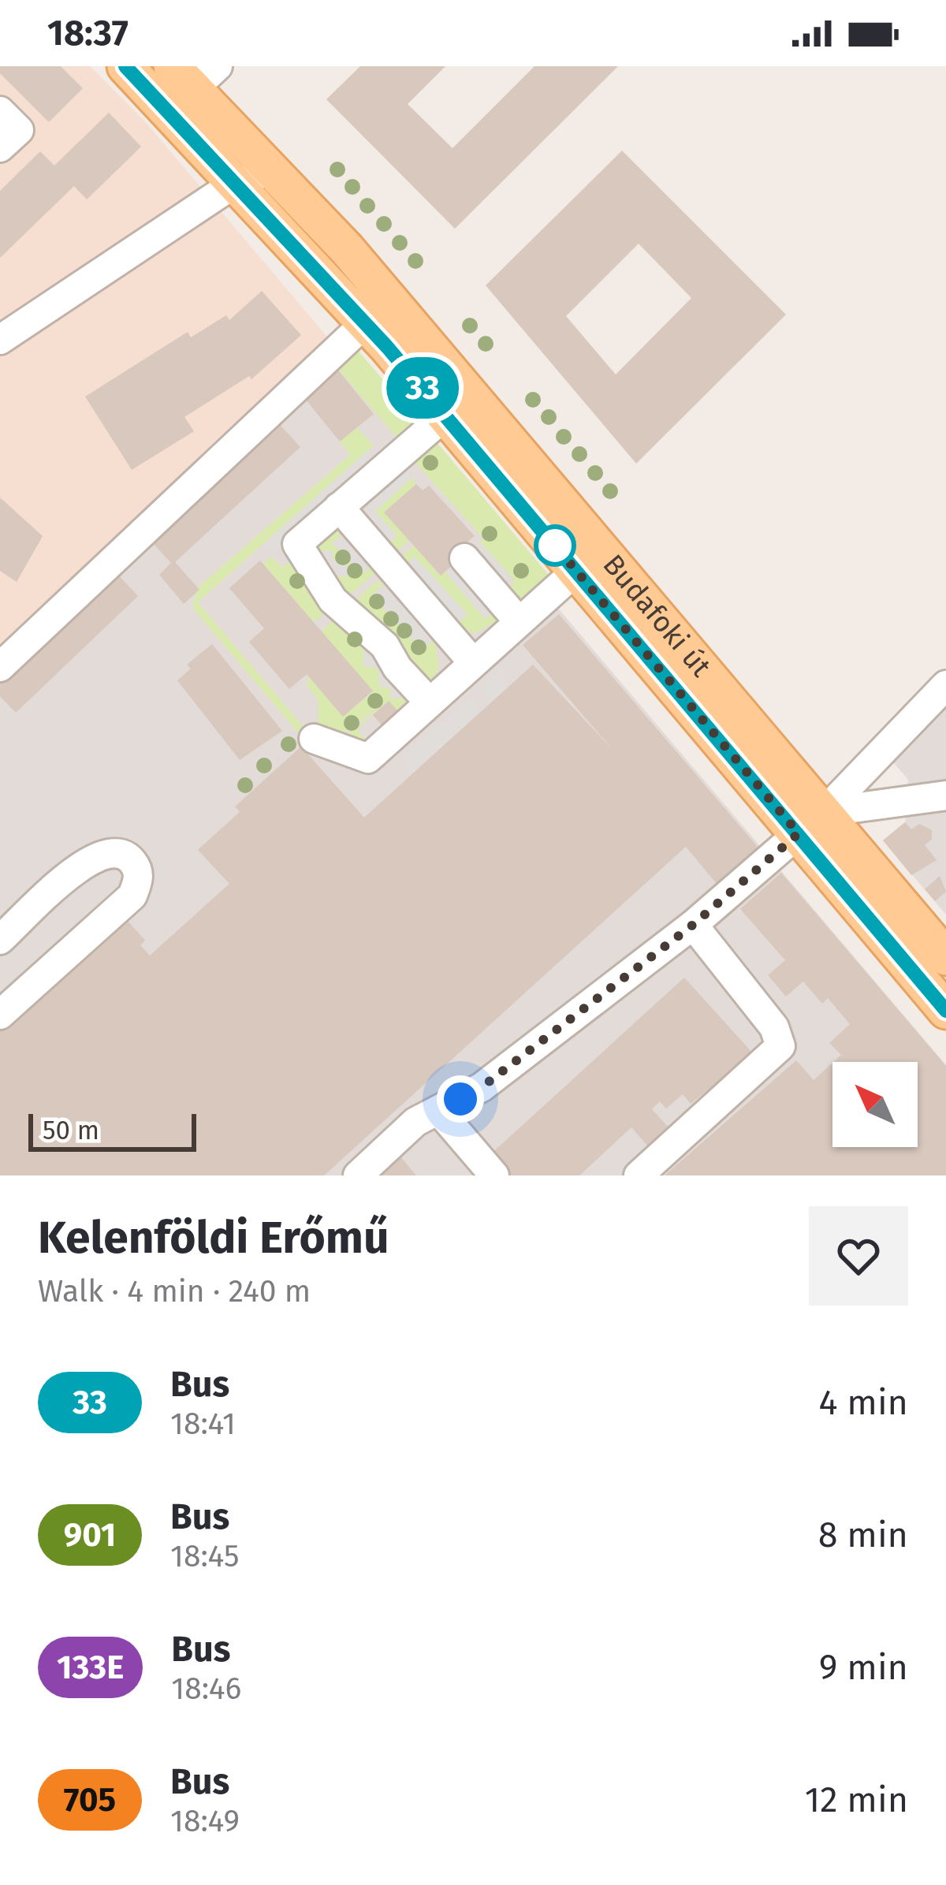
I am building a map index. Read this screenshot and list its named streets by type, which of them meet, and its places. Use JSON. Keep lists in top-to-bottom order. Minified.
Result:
{"streets":{"main road":["Budafoki út"]},"lines":["bus line 33"],"scale_bar":"50 m","north":"top left","page":{"status":"18:37","on_map":"33","scale":"50 m","heading":["Kelenföldi Erőmű","Walk · 4 min · 240 m"],"list":[{"mark":"33","name":"Bus","note":"18:41","value":"4 min"},{"mark":"901","name":"Bus","note":"18:45","value":"8 min"},{"mark":"133E","name":"Bus","note":"18:46","value":"9 min"},{"mark":"705","name":"Bus","note":"18:49","value":"12 min"}]}}
